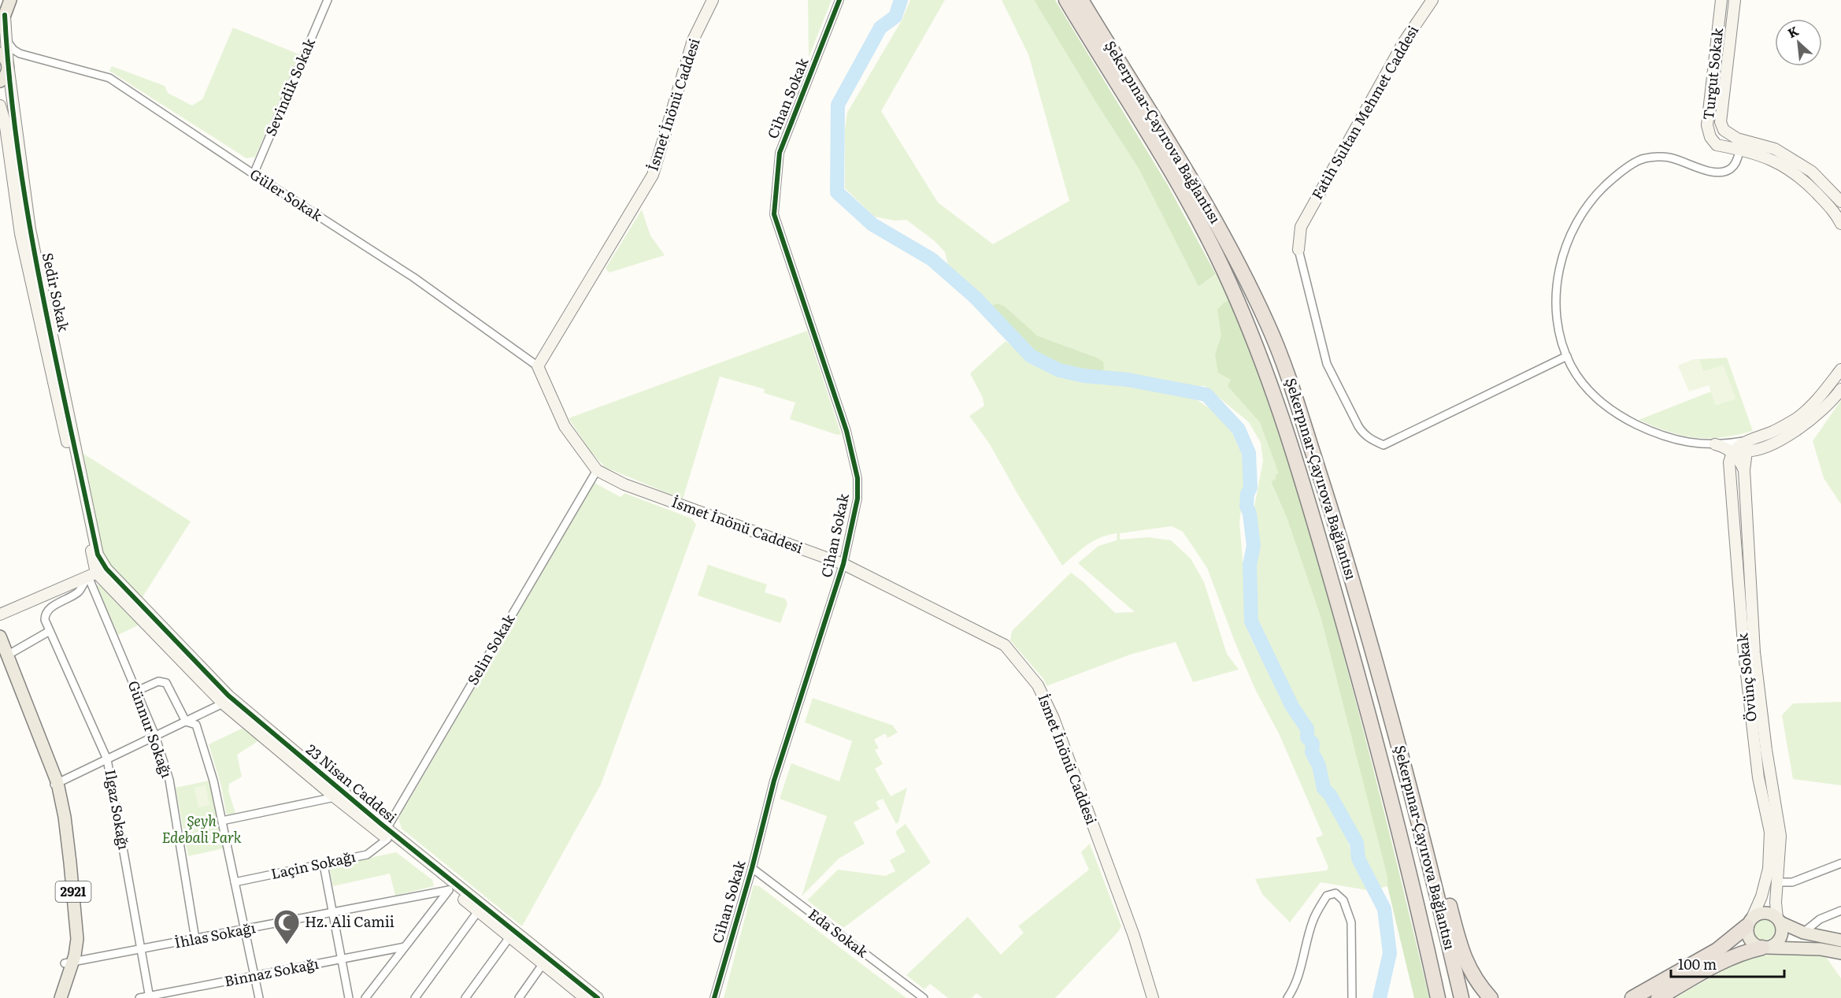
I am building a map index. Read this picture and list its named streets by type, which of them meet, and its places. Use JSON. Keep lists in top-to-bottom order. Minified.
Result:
{"streets":{"highway":["Şekerpınar-Çayırova Bağlantısı"],"main road":["2921"],"street":["Turgut Sokak","Sevindik Sokak","Cihan Sokak","İsmet İnönü Caddesi","Fatih Sultan Mehmet Caddesi","Güler Sokak","Sedir Sokak","Selin Sokak","Övünç Sokak","Günnur Sokağı","23 Nisan Caddesi","Ilgaz Sokağı","Laçin Sokağı","Eda Sokak","İhlas Sokağı","Binnaz Sokağı"]},"crossings":[["Sevindik Sokak","Güler Sokak"],["Cihan Sokak","İsmet İnönü Caddesi"],["Cihan Sokak","Eda Sokak"],["İsmet İnönü Caddesi","Güler Sokak"],["İsmet İnönü Caddesi","Selin Sokak"],["Sedir Sokak","Günnur Sokağı"],["Sedir Sokak","23 Nisan Caddesi"],["Sedir Sokak","Ilgaz Sokağı"],["Selin Sokak","23 Nisan Caddesi"],["Selin Sokak","Laçin Sokağı"],["Günnur Sokağı","23 Nisan Caddesi"],["Günnur Sokağı","Ilgaz Sokağı"],["Günnur Sokağı","İhlas Sokağı"],["23 Nisan Caddesi","Ilgaz Sokağı"],["23 Nisan Caddesi","Laçin Sokağı"],["23 Nisan Caddesi","İhlas Sokağı"],["Ilgaz Sokağı","İhlas Sokağı"],["Ilgaz Sokağı","Binnaz Sokağı"],["2921","İhlas Sokağı"]],"parks":["Şeyh Edebali Park"],"places":{"mosque":["Hz. Ali Camii"]},"scale_bar":"100 m","north":"top left"}
